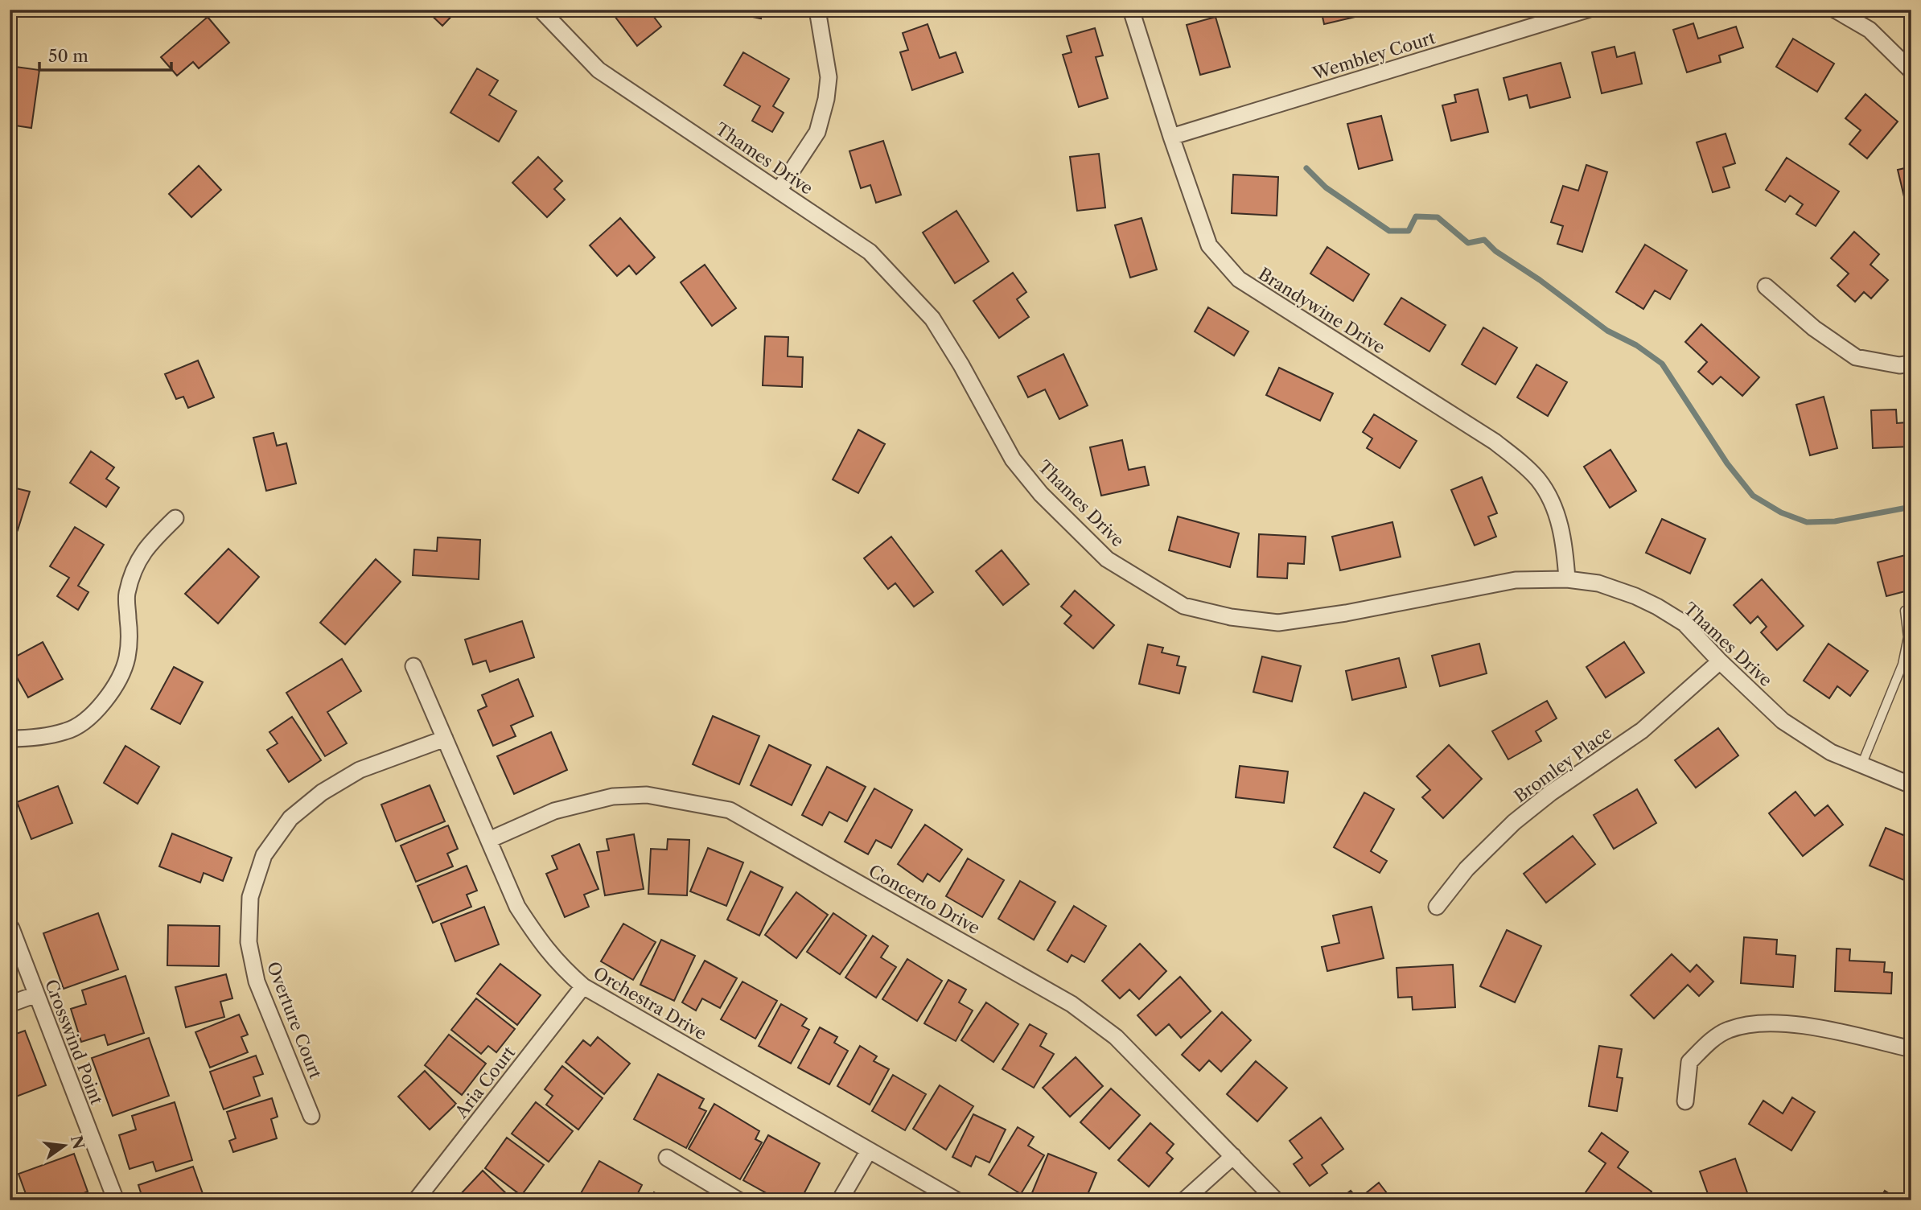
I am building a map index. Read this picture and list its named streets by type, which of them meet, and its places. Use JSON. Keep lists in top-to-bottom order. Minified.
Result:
{"streets":{"street":["Wembley Court","Thames Drive","Brandywine Drive","Bromley Place","Concerto Drive","Orchestra Drive","Overture Court","Crosswind Point","Aria Court"]},"crossings":[["Wembley Court","Brandywine Drive"],["Thames Drive","Brandywine Drive"],["Thames Drive","Bromley Place"],["Concerto Drive","Orchestra Drive"],["Orchestra Drive","Overture Court"],["Orchestra Drive","Aria Court"]],"scale_bar":"50 m","north":"right"}
